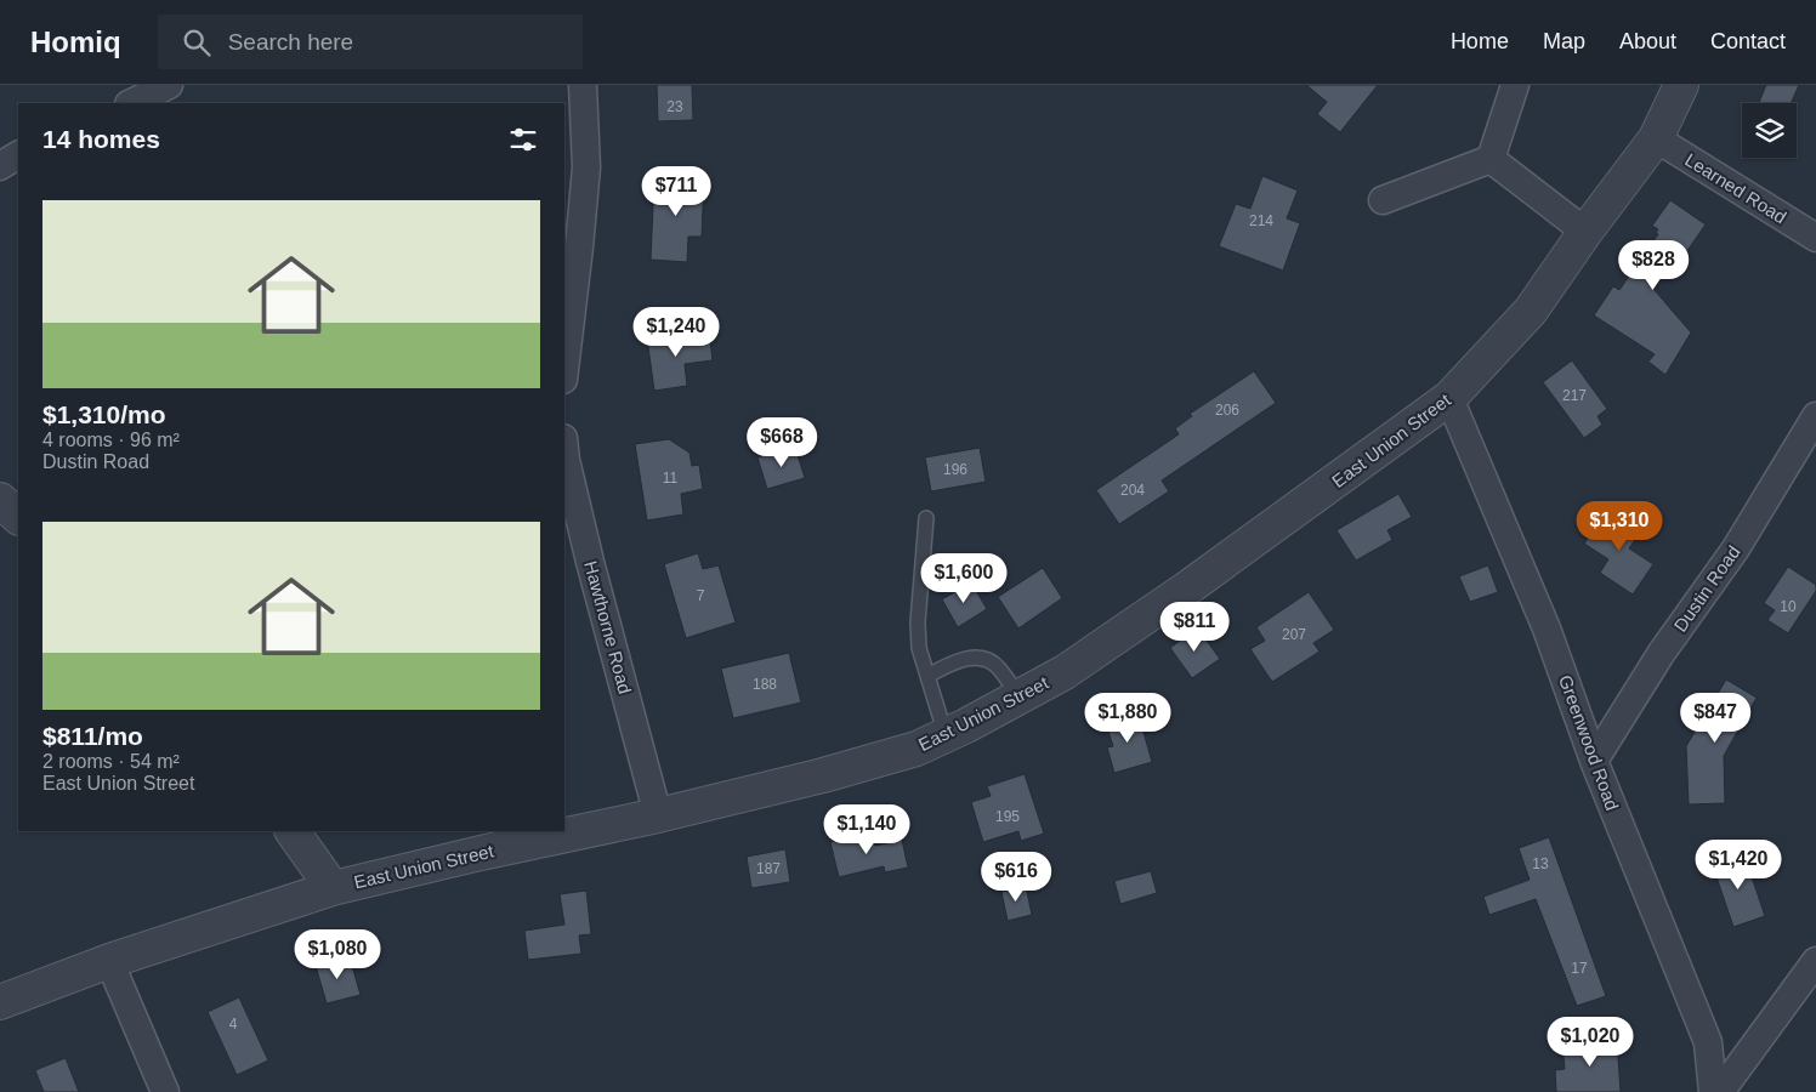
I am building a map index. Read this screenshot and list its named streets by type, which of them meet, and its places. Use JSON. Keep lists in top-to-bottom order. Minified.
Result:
{"streets":{"street":["Learned Road","East Union Street","Dustin Road","Hawthorne Road","Greenwood Road"]},"crossings":[["Learned Road","East Union Street"],["East Union Street","Hawthorne Road"],["East Union Street","Greenwood Road"],["Dustin Road","Greenwood Road"]],"house_numbers":["23","214","217","206","196","11","204","7","10","207","188","195","13","187","17","4"],"page":{"header":"Homiq","search":"Search here","nav":["Home","Map","About","Contact"],"heading":"14 homes","price":["$711","$828","$1,240","$668","$1,310","$1,600","$811","$1,880","$847","$1,140","$1,420","$616","$1,080","$1,020"],"list":[{"name":"$1,310/mo","note":"4 rooms · 96 m² · Dustin Road"},{"name":"$811/mo","note":"2 rooms · 54 m² · East Union Street"}]}}
